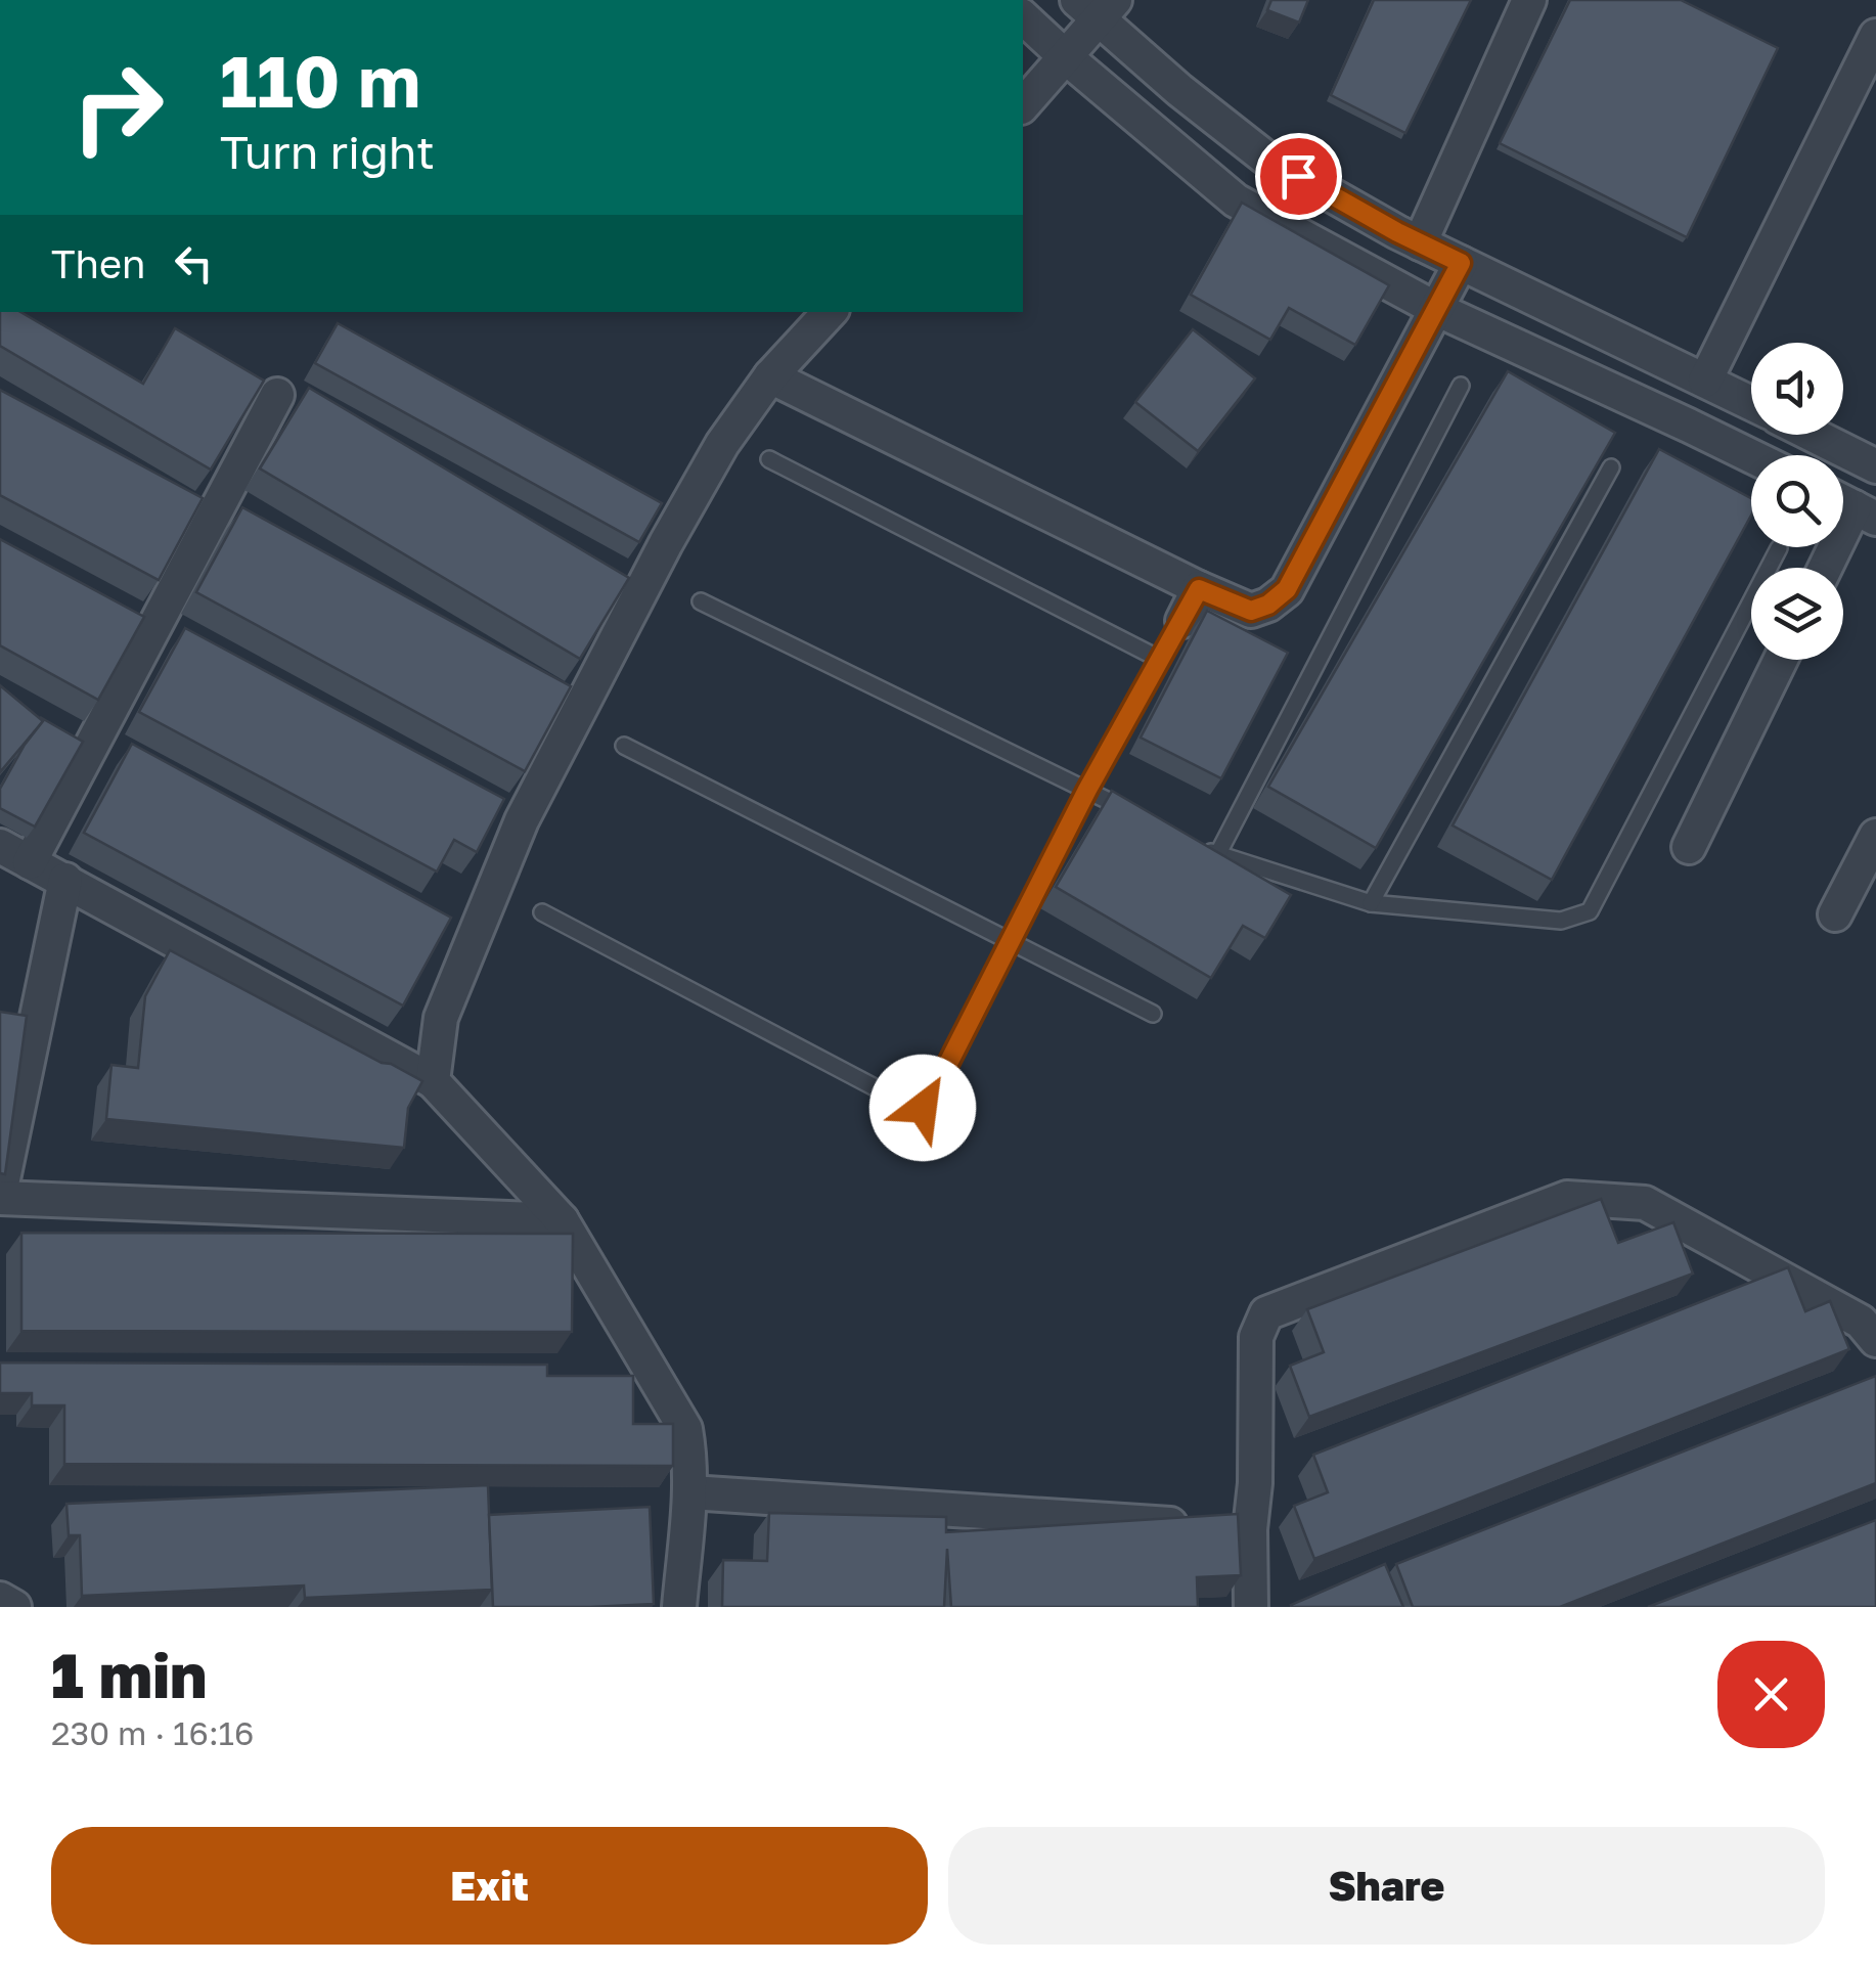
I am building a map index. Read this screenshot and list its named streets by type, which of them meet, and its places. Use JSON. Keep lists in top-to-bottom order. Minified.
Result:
{"page":{"turn":["110 m","Turn right"],"then":"Then","heading":["1 min","230 m · 16:16"],"buttons":["Exit","Share"]}}
